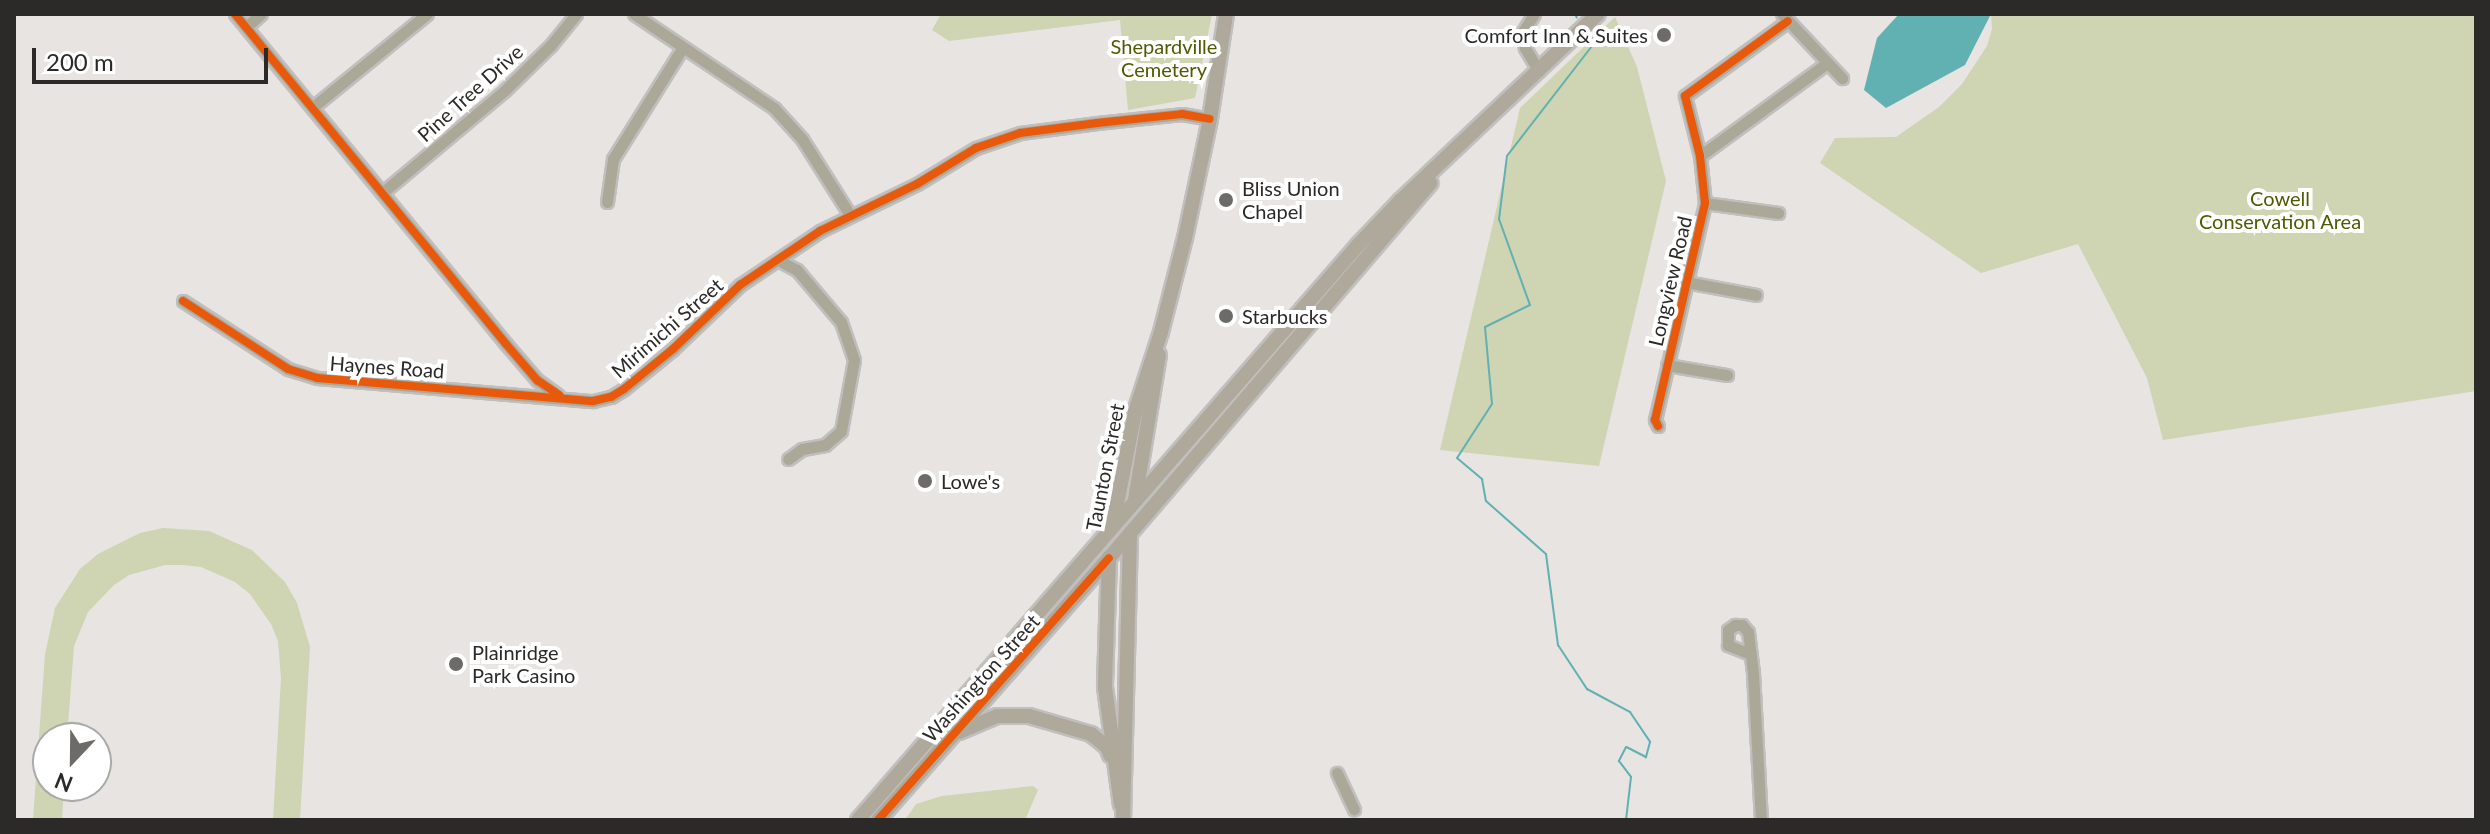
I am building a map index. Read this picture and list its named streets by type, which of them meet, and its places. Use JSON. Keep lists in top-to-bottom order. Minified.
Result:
{"streets":{"main road":["Taunton Street","Washington Street"],"street":["Pine Tree Drive","Longview Road","Mirimichi Street","Haynes Road"]},"crossings":[["Mirimichi Street","Haynes Road"],["Mirimichi Street","Taunton Street"],["Taunton Street","Washington Street"]],"parks":["Shepardville Cemetery","Cowell Conservation Area"],"places":["Comfort Inn & Suites","Bliss Union Chapel","Starbucks","Lowe's","Plainridge Park Casino"],"scale_bar":"200 m","north":"bottom"}
